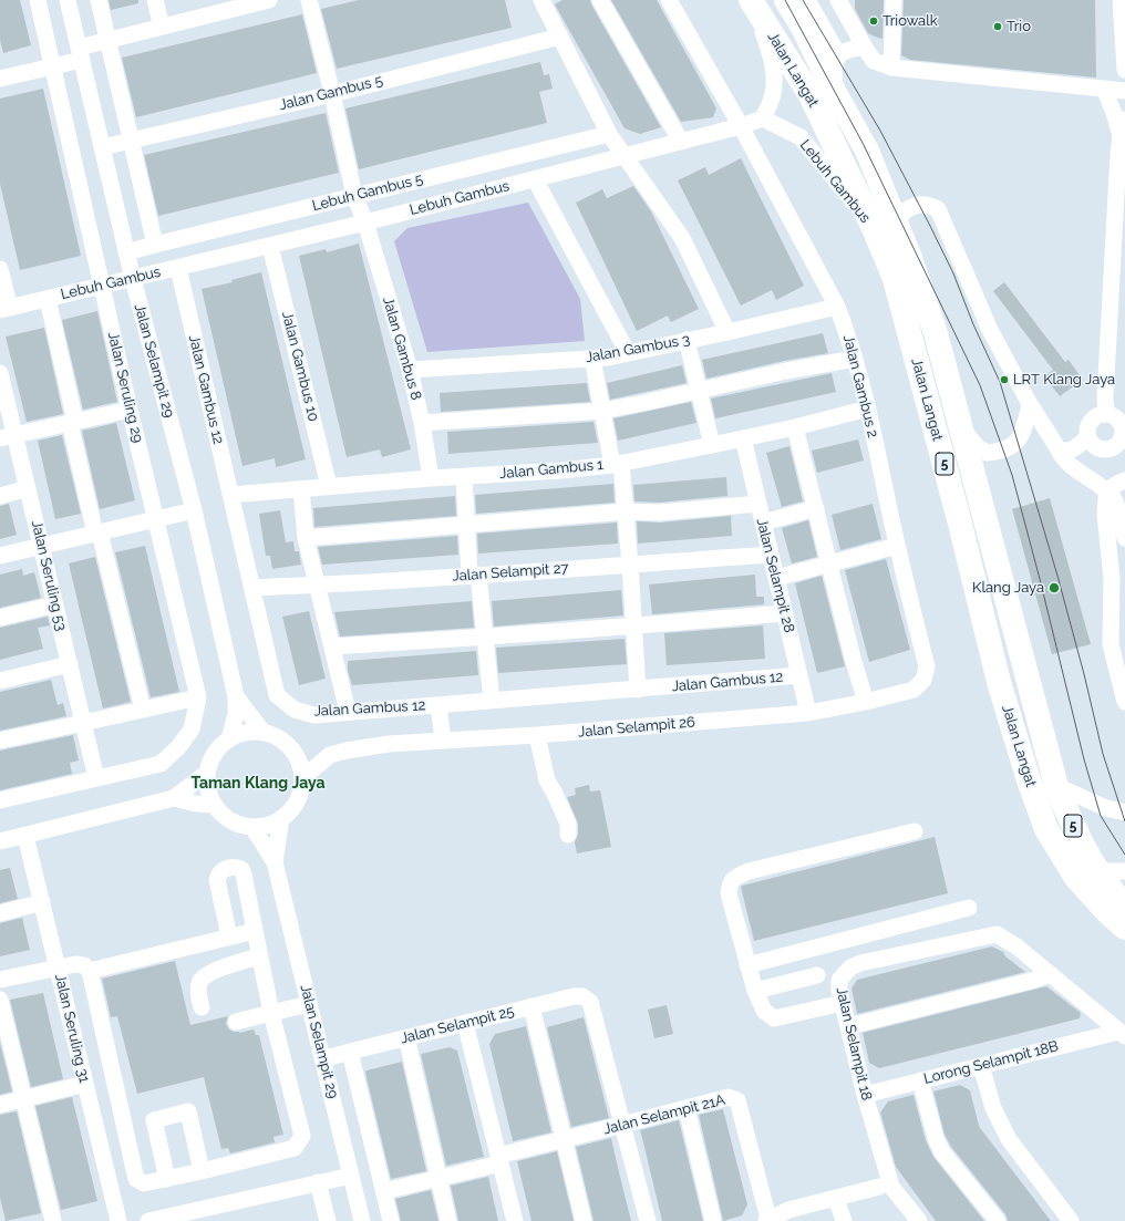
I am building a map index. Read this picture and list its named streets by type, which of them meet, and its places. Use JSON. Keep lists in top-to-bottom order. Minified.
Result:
{"streets":{"highway":["Jalan Langat","5"],"street":["Jalan Gambus 5","Lebuh Gambus","Lebuh Gambus 5","Jalan Gambus 8","Jalan Gambus 3","Jalan Selampit 29","Jalan Gambus 10","Jalan Gambus 2","Jalan Seruling 29","Jalan Gambus 12","Jalan Gambus 1","Jalan Selampit 27","Jalan Seruling 53","Jalan Selampit 28","Jalan Selampit 26","Jalan Selampit 25","Jalan Seruling 31","Jalan Selampit 18","Lorong Selampit 18B","Jalan Selampit 21A"]},"crossings":[["Jalan Langat","Lebuh Gambus"],["Jalan Gambus 5","Jalan Gambus 8"],["Jalan Gambus 5","Jalan Selampit 29"],["Lebuh Gambus","Jalan Gambus 8"],["Lebuh Gambus","Jalan Selampit 29"],["Lebuh Gambus","Jalan Gambus 10"],["Lebuh Gambus","Jalan Gambus 2"],["Lebuh Gambus","Jalan Seruling 29"],["Lebuh Gambus","Jalan Gambus 12"],["Lebuh Gambus 5","Jalan Gambus 8"],["Lebuh Gambus 5","Jalan Selampit 29"],["Jalan Gambus 8","Jalan Gambus 3"],["Jalan Gambus 8","Jalan Gambus 1"],["Jalan Gambus 3","Jalan Gambus 2"],["Jalan Selampit 29","Jalan Selampit 26"],["Jalan Selampit 29","Jalan Selampit 25"],["Jalan Selampit 29","Jalan Selampit 21A"],["Jalan Gambus 10","Jalan Gambus 1"],["Jalan Gambus 2","Jalan Gambus 1"],["Jalan Gambus 2","Jalan Selampit 26"],["Jalan Seruling 29","Jalan Seruling 53"],["Jalan Gambus 12","Jalan Gambus 1"],["Jalan Gambus 12","Jalan Selampit 27"],["Jalan Gambus 12","Jalan Selampit 28"],["Jalan Gambus 1","Jalan Selampit 28"],["Jalan Selampit 27","Jalan Selampit 28"],["Jalan Selampit 28","Jalan Selampit 26"],["Jalan Selampit 25","Jalan Selampit 21A"],["Jalan Selampit 18","Lorong Selampit 18B"]],"districts":["Taman Klang Jaya"],"places":["Triowalk","Trio","LRT Klang Jaya","Klang Jaya"]}
